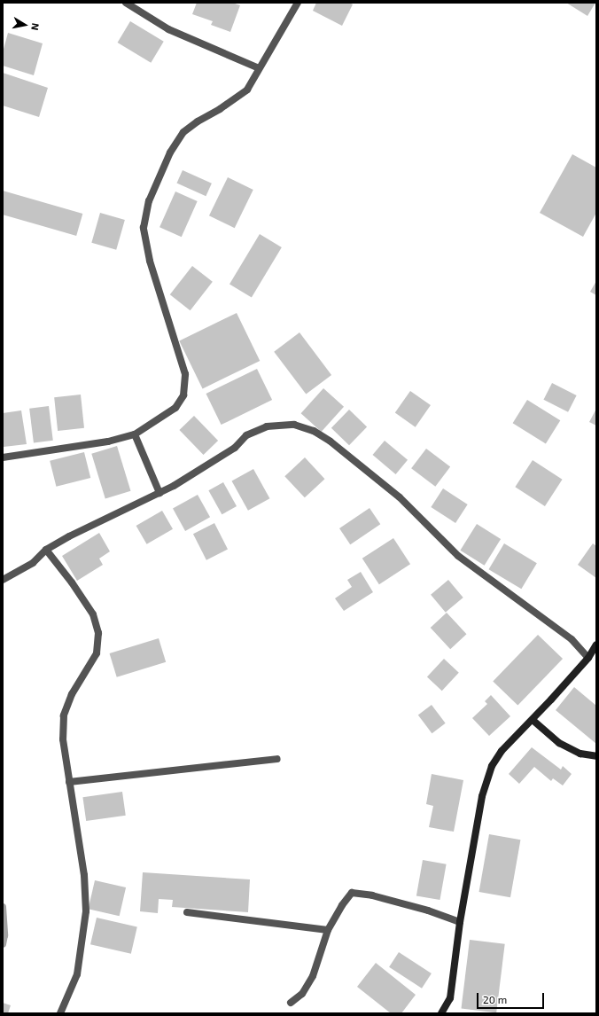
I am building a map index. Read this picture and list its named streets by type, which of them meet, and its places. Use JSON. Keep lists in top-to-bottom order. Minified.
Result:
{"scale_bar":"20 m","north":"right"}
